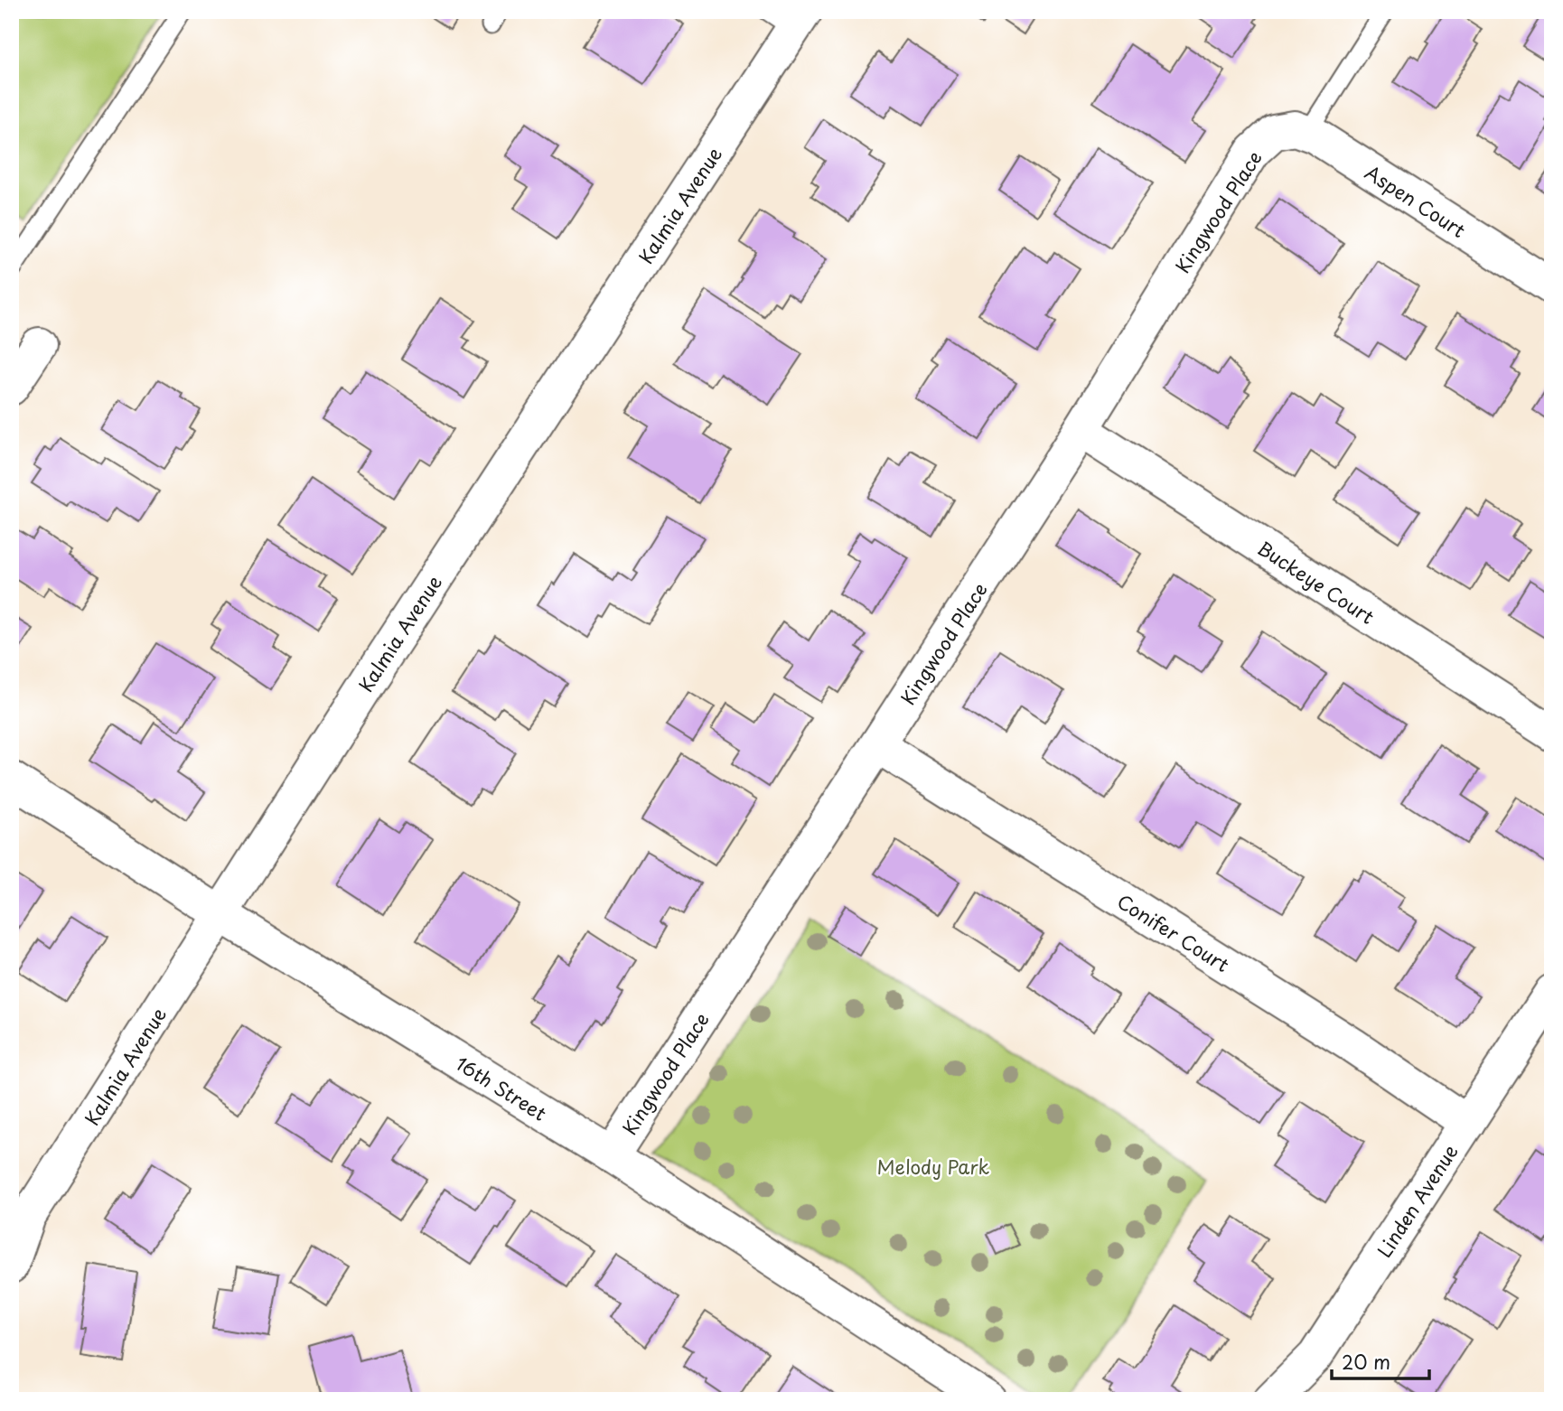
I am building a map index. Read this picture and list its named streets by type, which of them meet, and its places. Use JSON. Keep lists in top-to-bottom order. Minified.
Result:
{"streets":{"street":["Aspen Court","Kalmia Avenue","Kingwood Place","Buckeye Court","Conifer Court","16th Street","Linden Avenue"]},"crossings":[["Aspen Court","Kingwood Place"],["Kalmia Avenue","16th Street"],["Kingwood Place","Buckeye Court"],["Kingwood Place","Conifer Court"],["Kingwood Place","16th Street"],["Conifer Court","Linden Avenue"]],"parks":["Melody Park"],"scale_bar":"20 m"}
